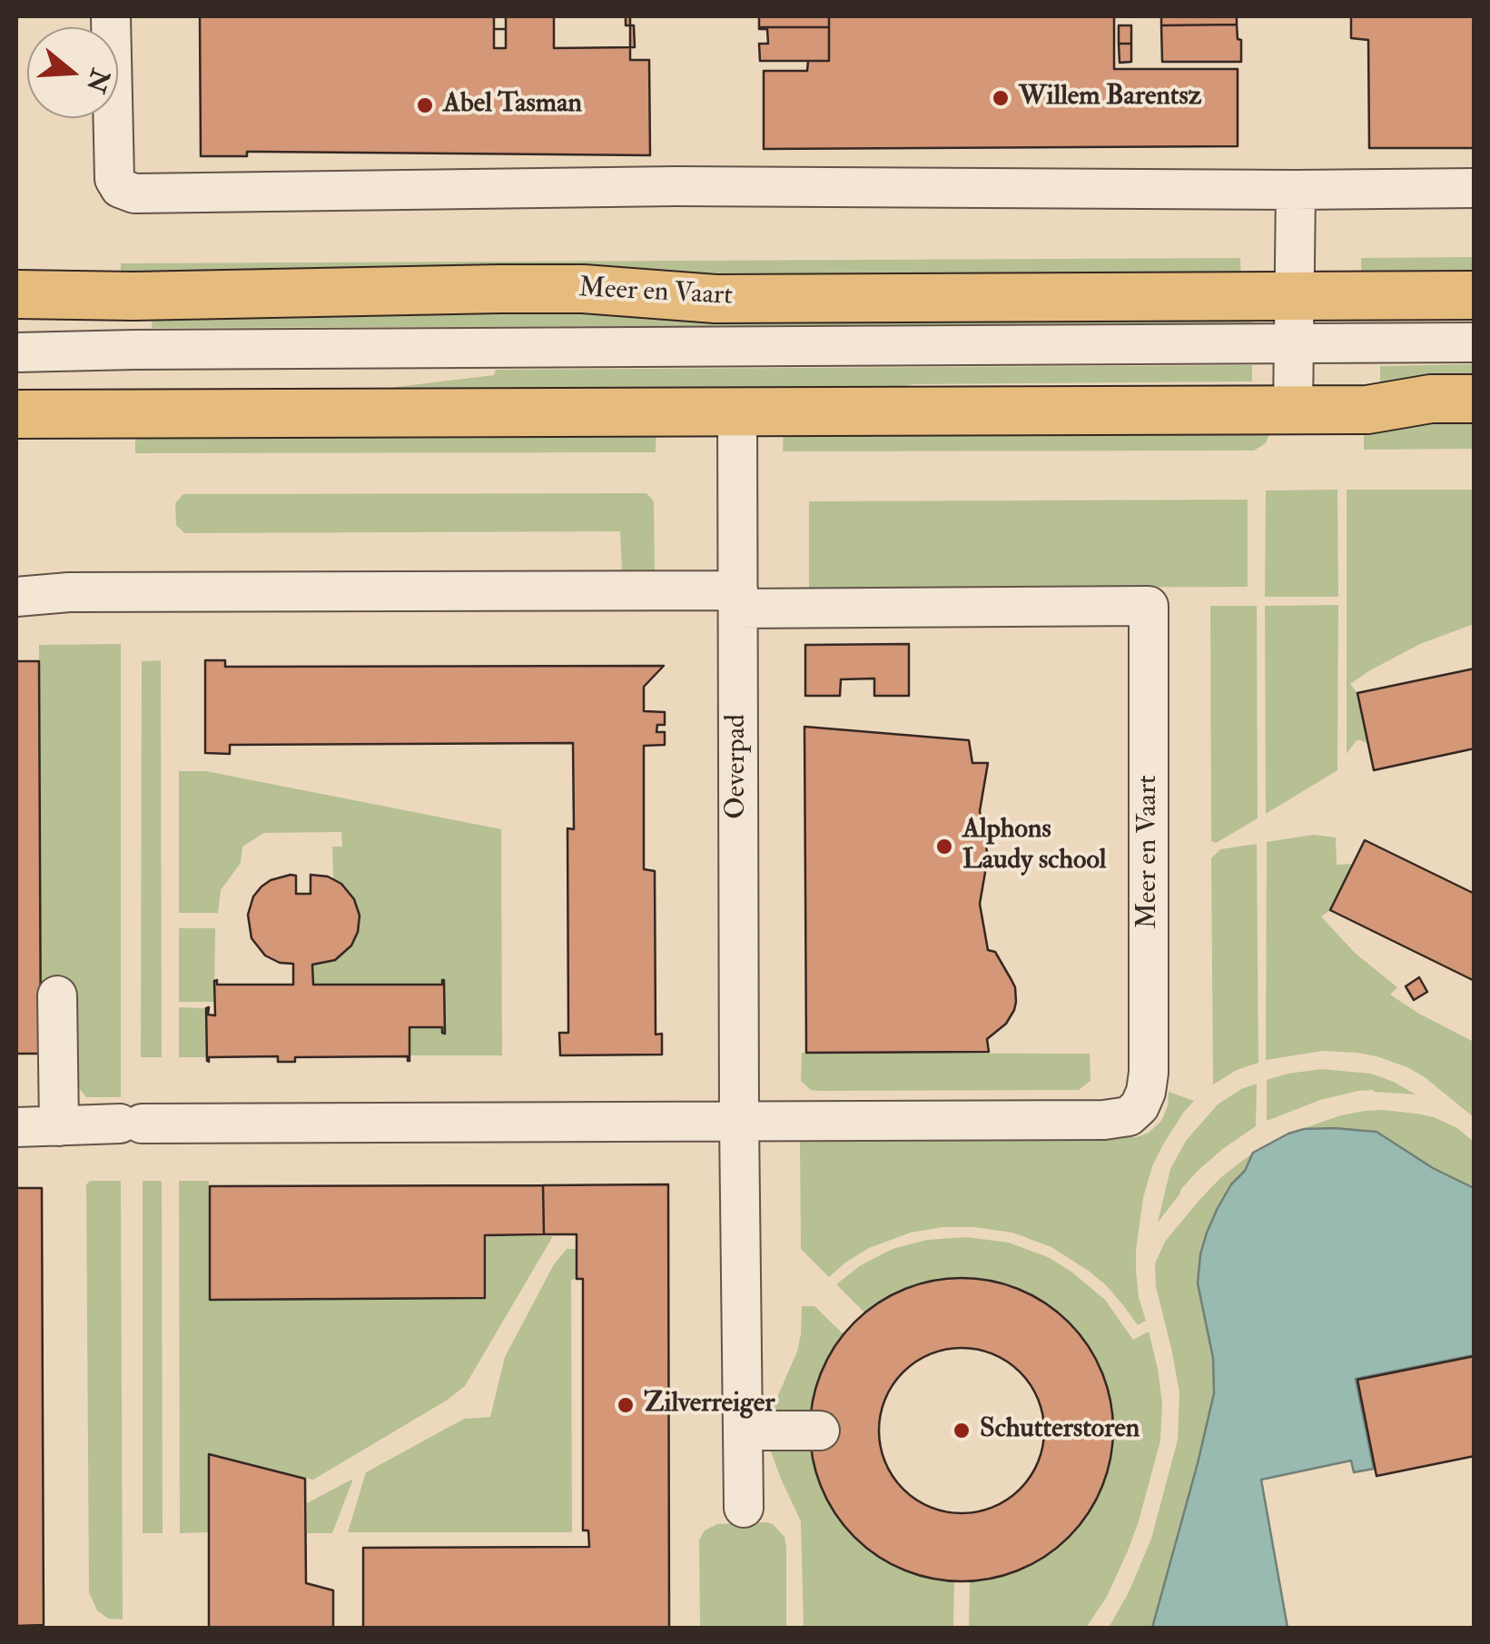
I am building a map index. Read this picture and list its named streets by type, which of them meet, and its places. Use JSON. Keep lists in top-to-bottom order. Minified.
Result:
{"streets":{"main road":["Meer en Vaart"],"street":["Oeverpad"]},"crossings":[["Meer en Vaart","Oeverpad"]],"places":["Willem Barentsz","Abel Tasman","Alphons Laudy school","Zilverreiger","Schutterstoren"],"north":"right"}
